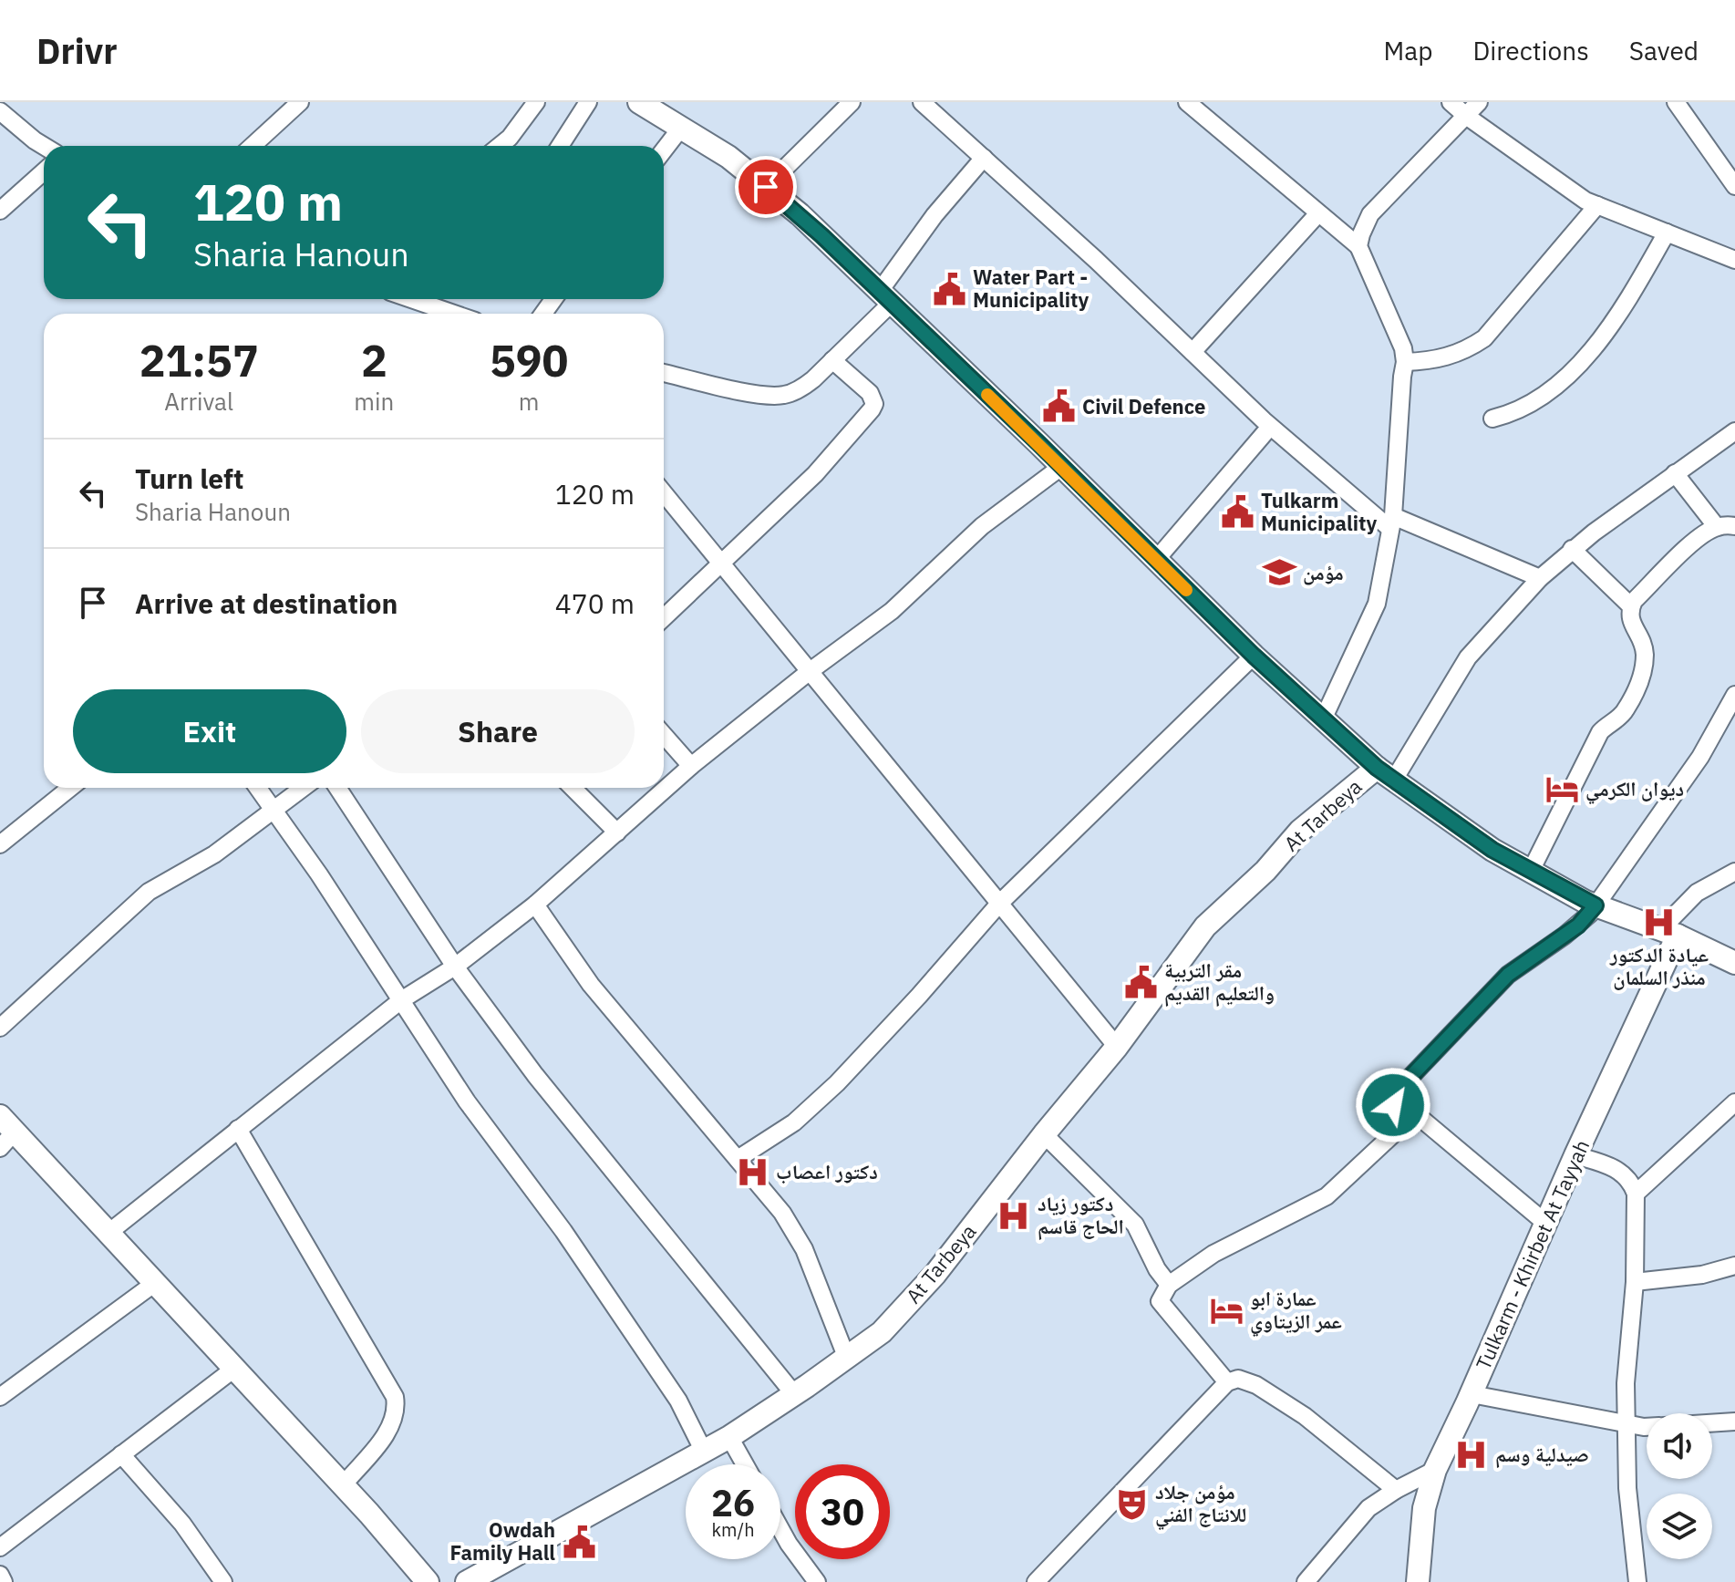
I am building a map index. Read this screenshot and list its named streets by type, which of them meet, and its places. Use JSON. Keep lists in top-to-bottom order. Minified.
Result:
{"streets":{"street":["At Tarbeya","Tulkarm - Khirbet At Tayyah"]},"places":{"public building":["Water Part - Municipality","Civil Defence","Tulkarm Municipality","مقر التربية والتعليم القديم","Owdah Family Hall"],"school or university":["مؤمن"],"hotel":["ديوان الكرمي","عمارة ابو عمر الزيتاوي"],"hospital":["عيادة الدكتور منذر السلمان","دكتور اعصاب","دكتور زياد الحاج قاسم","صيدلية وسم"],"theatre":["مؤمن جلاد للانتاج الفني"]},"page":{"header":"Drivr","nav":["Map","Directions","Saved"],"turn":["120 m","Sharia Hanoun"],"eta":["21:57","Arrival","2","min","590","m"],"list":[{"name":"Turn left","note":"Sharia Hanoun","value":"120 m"},{"name":"Arrive at destination","value":"470 m"}],"buttons":["Exit","Share"],"speed":"26 km/h","limit":"30"}}
